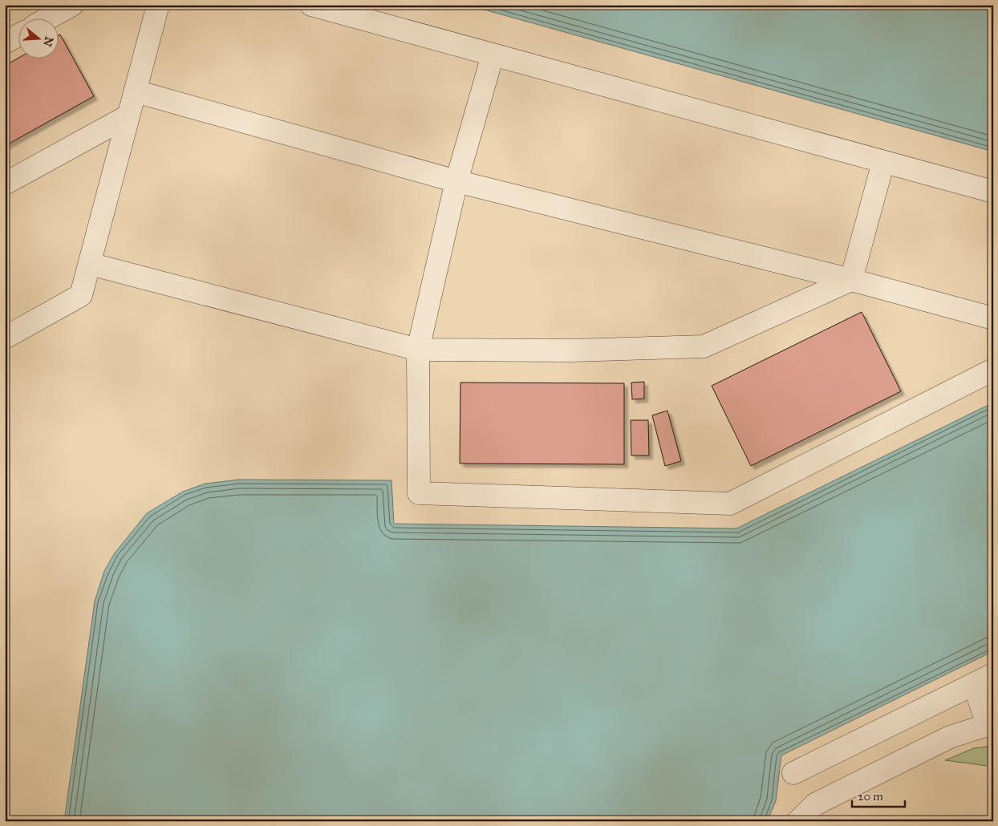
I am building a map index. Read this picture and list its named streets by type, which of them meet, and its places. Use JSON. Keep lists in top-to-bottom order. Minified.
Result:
{"scale_bar":"20 m","north":"right"}
